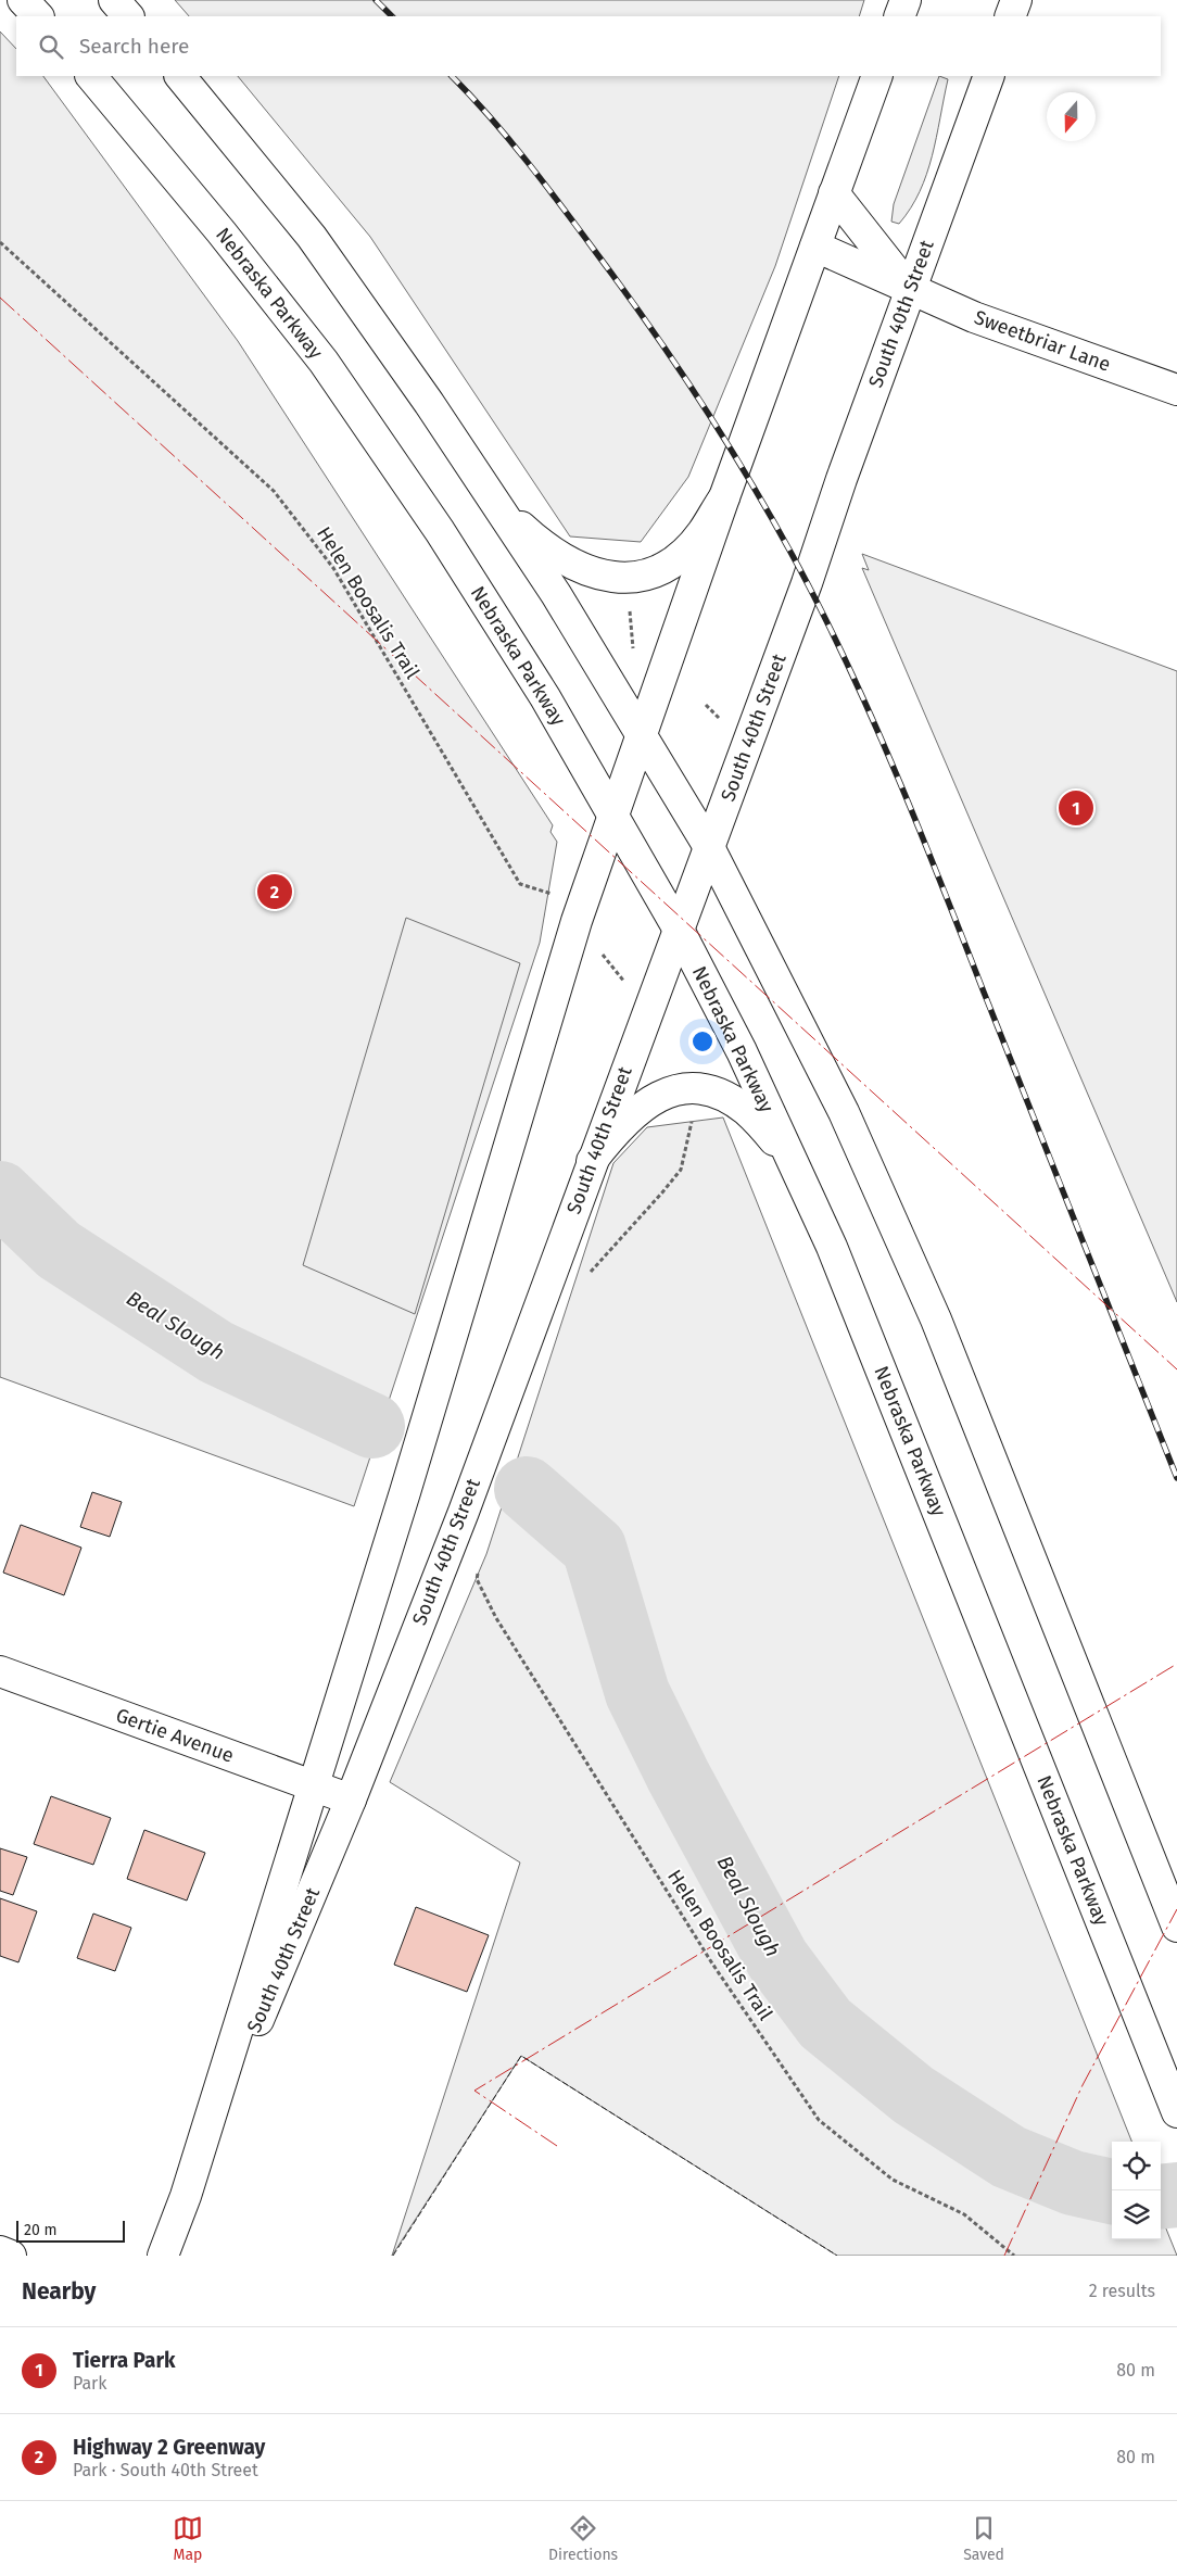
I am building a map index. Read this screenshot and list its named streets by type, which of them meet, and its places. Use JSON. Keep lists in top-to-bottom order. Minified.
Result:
{"streets":{"main road":["Nebraska Parkway","South 40th Street","Sweetbriar Lane","Gertie Avenue"],"path":["Helen Boosalis Trail"]},"crossings":[["Nebraska Parkway","South 40th Street"],["South 40th Street","Sweetbriar Lane"],["South 40th Street","Gertie Avenue"]],"water":["Beal Slough"],"scale_bar":"20 m","north":"bottom","page":{"search":"Search here","pins":["1","2"],"scale":"20 m","heading":["Nearby","2 results"],"list":[{"mark":"1","name":"Tierra Park","note":"Park","value":"80 m"},{"mark":"2","name":"Highway 2 Greenway","note":"Park · South 40th Street","value":"80 m"}],"nav":["Map","Directions","Saved"]}}
